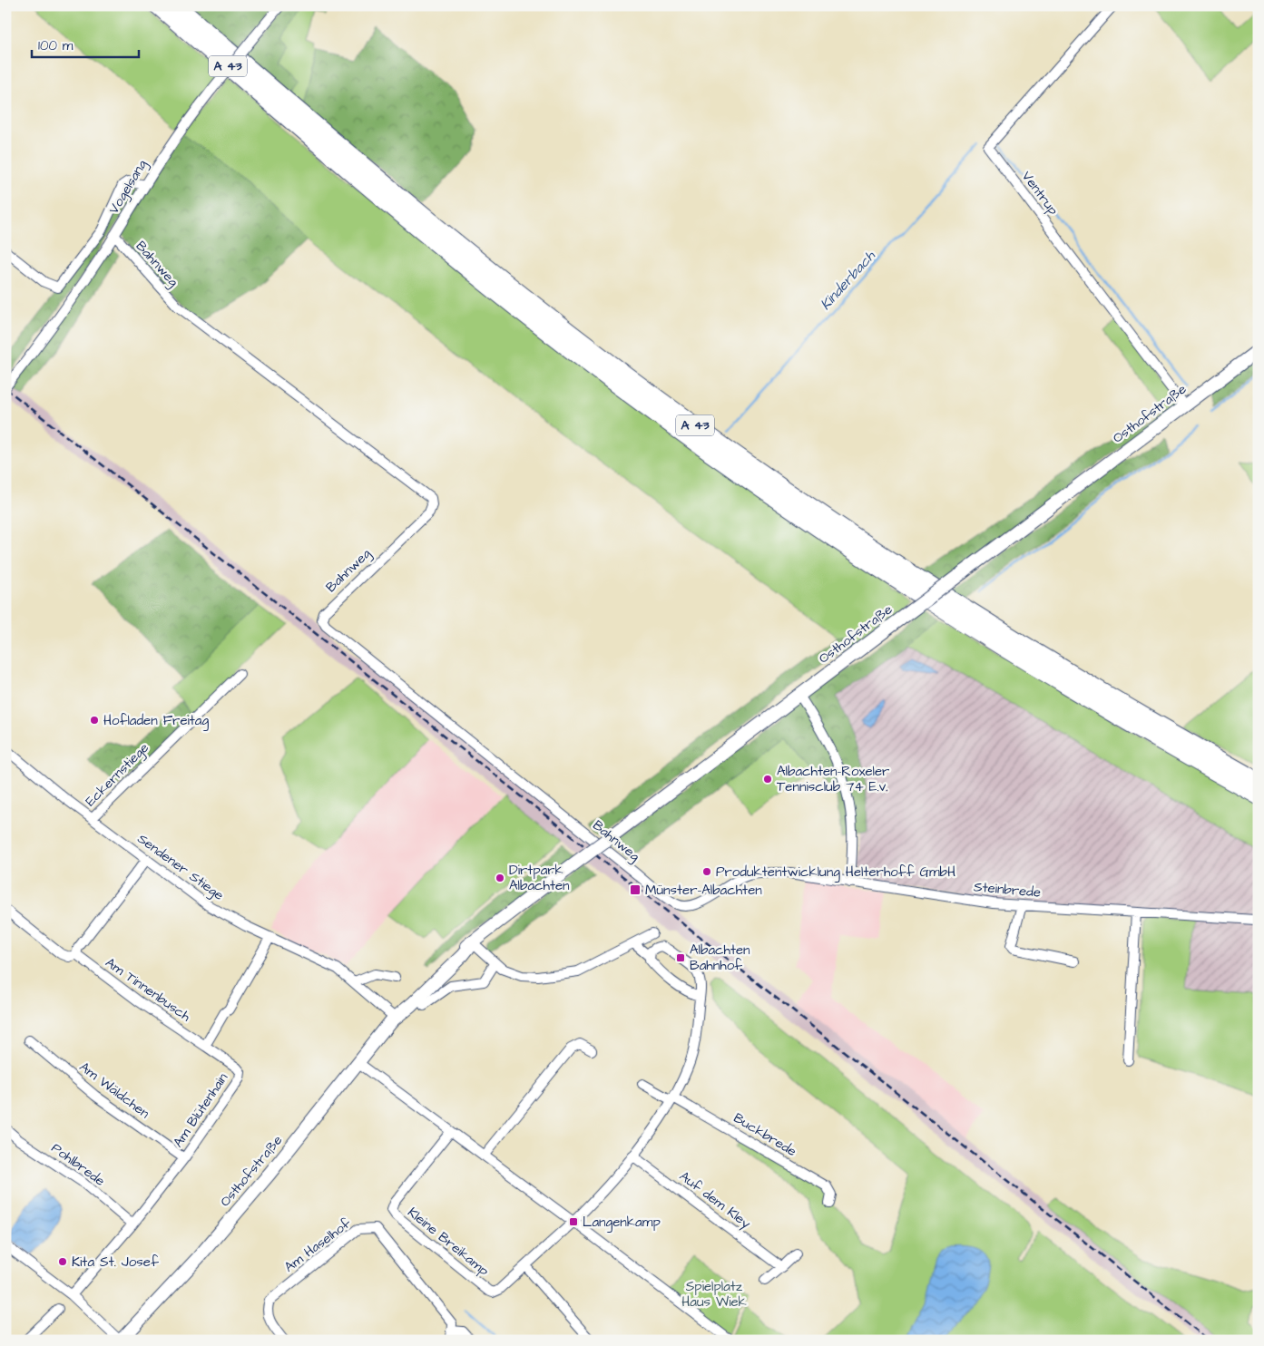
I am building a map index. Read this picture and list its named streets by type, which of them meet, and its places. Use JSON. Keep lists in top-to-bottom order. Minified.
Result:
{"streets":{"highway":["A 43"],"street":["Vogelsang","Ventrup","Bahnweg","Osthofstraße","Eckernstiege","Sendener Stiege","Steinbrede","Am Tinnenbusch","Am Wäldchen","Am Blütenhain","Buckbrede","Pohlbrede","Auf dem Kley","Kleine Breikamp","Am Haselhof"]},"crossings":[["Vogelsang","Bahnweg"],["Ventrup","Osthofstraße"],["Bahnweg","Steinbrede"],["Osthofstraße","Sendener Stiege"],["Eckernstiege","Sendener Stiege"],["Am Tinnenbusch","Am Blütenhain"],["Am Wäldchen","Am Blütenhain"],["Am Blütenhain","Pohlbrede"]],"water":["Kinderbach"],"parks":["Spielplatz Haus Wiek"],"places":{"other":["Hofladen Freitag","Albachten-Roxeler Tennisclub 74 E.v.","Produktentwicklung Helterhoff GmbH","Dirtpark Albachten","Kita St. Josef"],"transit":["Münster-Albachten","Albachten Bahnhof","Langenkamp"]},"scale_bar":"100 m"}
